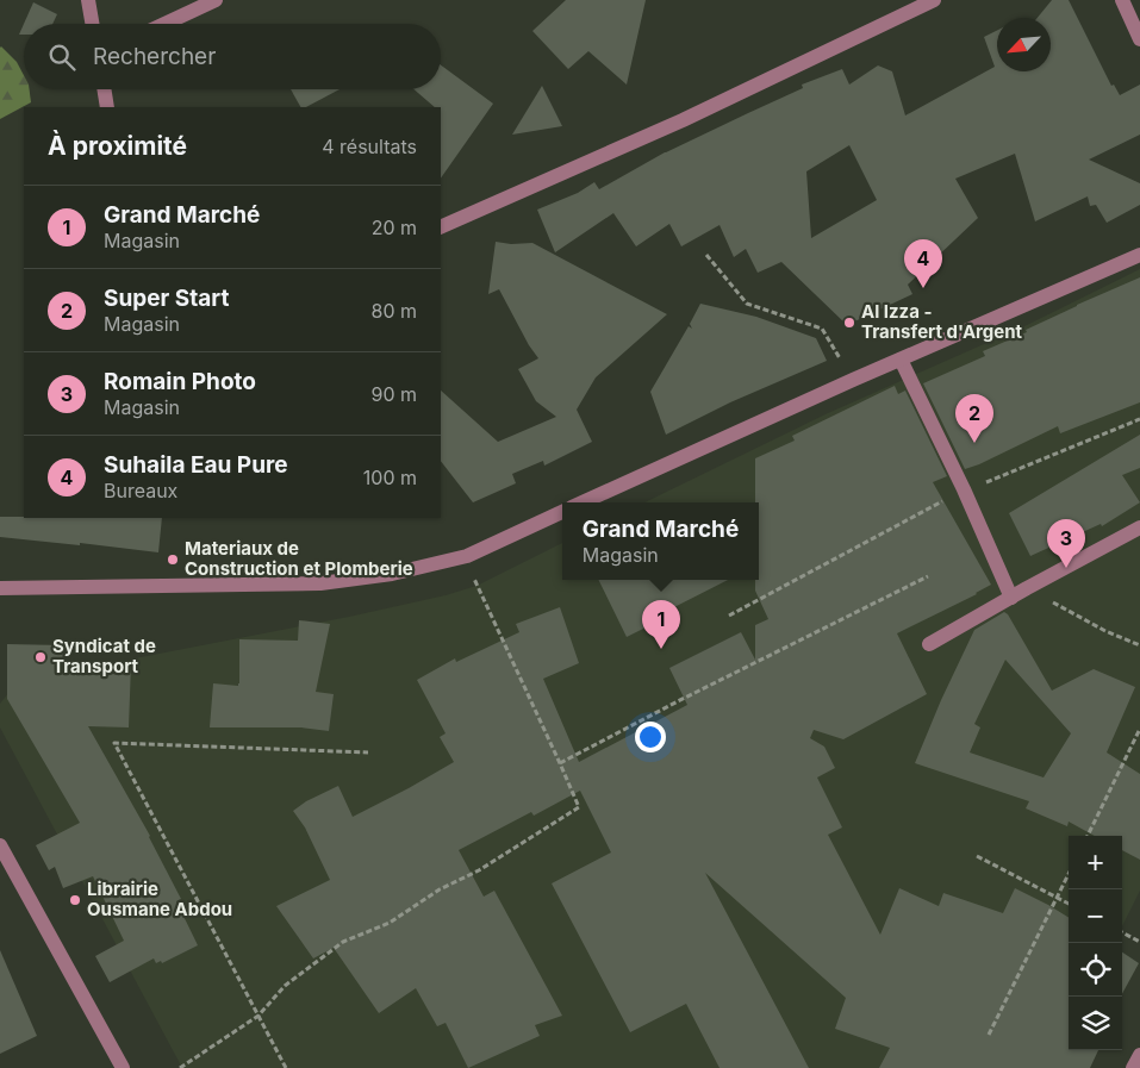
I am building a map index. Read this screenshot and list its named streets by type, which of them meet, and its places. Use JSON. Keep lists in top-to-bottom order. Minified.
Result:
{"places":["Al Izza - Transfert d'Argent","Materiaux de Construction et Plomberie","Syndicat de Transport","Librairie Ousmane Abdou"],"north":"bottom left","page":{"search":"Rechercher","heading":["À proximité","4 résultats"],"list":[{"mark":"1","name":"Grand Marché","note":"Magasin","value":"20 m"},{"mark":"2","name":"Super Start","note":"Magasin","value":"80 m"},{"mark":"3","name":"Romain Photo","note":"Magasin","value":"90 m"},{"mark":"4","name":"Suhaila Eau Pure","note":"Bureaux","value":"100 m"}],"pins":["4","2","3","1"],"popup":["Grand Marché","Magasin"],"map_buttons":["+","−"]}}
